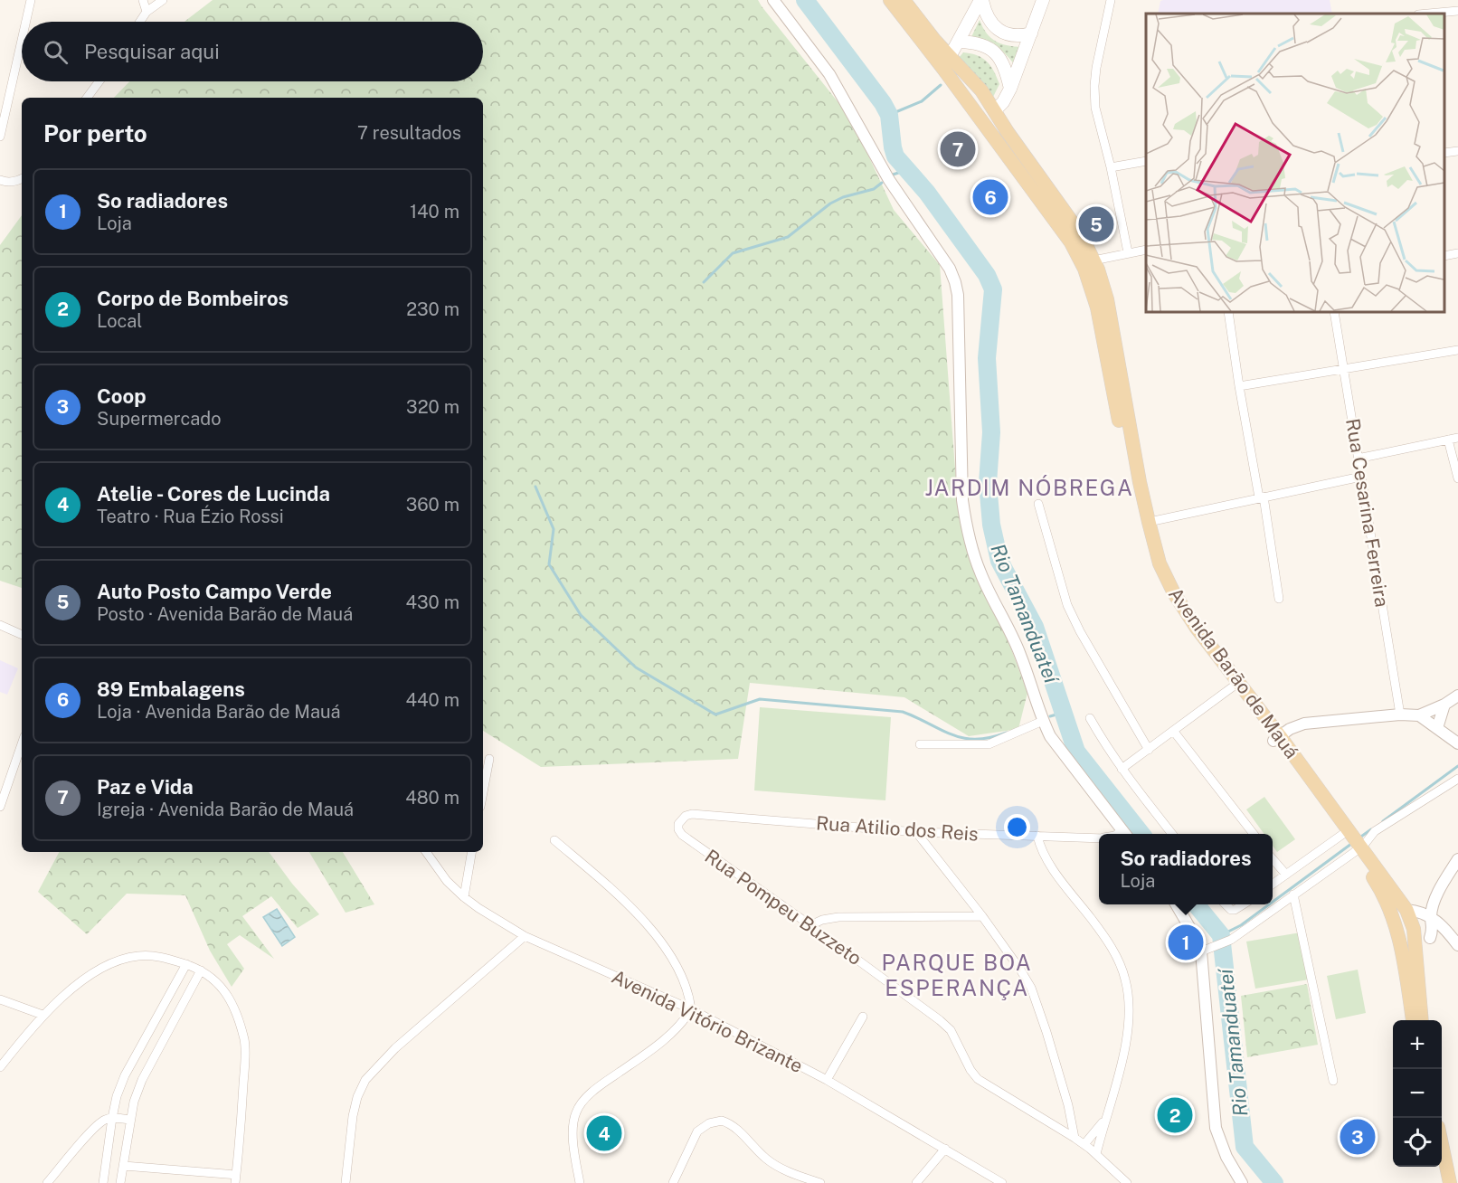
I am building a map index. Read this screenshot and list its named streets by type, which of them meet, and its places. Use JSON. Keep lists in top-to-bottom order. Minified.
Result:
{"streets":{"main road":["Avenida Barão de Mauá"],"street":["Rua Cesarina Ferreira","Rua Atilio dos Reis","Rua Pompeu Buzzeto","Avenida Vitório Brizante"]},"crossings":[["Rua Atilio dos Reis","Rua Pompeu Buzzeto"]],"districts":["JARDIM NÓBREGA","PARQUE BOA ESPERANÇA"],"water":["Rio Tamanduateí"],"page":{"search":"Pesquisar aqui","heading":["Por perto","7 resultados"],"pins":["7","6","5","1","2","4","3"],"list":[{"mark":"1","name":"So radiadores","note":"Loja","value":"140 m"},{"mark":"2","name":"Corpo de Bombeiros","note":"Local","value":"230 m"},{"mark":"3","name":"Coop","note":"Supermercado","value":"320 m"},{"mark":"4","name":"Atelie - Cores de Lucinda","note":"Teatro · Rua Ézio Rossi","value":"360 m"},{"mark":"5","name":"Auto Posto Campo Verde","note":"Posto · Avenida Barão de Mauá","value":"430 m"},{"mark":"6","name":"89 Embalagens","note":"Loja · Avenida Barão de Mauá","value":"440 m"},{"mark":"7","name":"Paz e Vida","note":"Igreja · Avenida Barão de Mauá","value":"480 m"}],"popup":["So radiadores","Loja"],"map_buttons":["+","−"]}}
